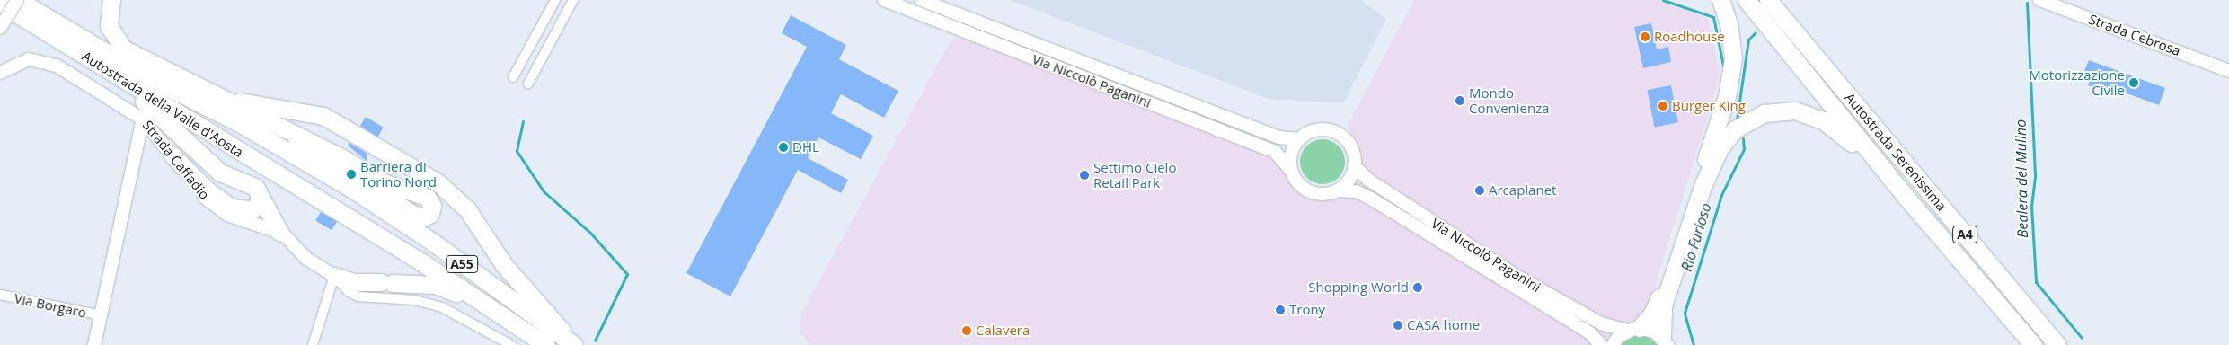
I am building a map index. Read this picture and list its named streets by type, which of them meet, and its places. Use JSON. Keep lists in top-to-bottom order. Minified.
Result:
{"streets":{"highway":["Autostrada della Valle d'Aosta","Autostrada Serenissima","A4","A55"],"street":["Strada Cebrosa","Via Niccolò Paganini","Strada Caffadio","Via Borgaro"]},"crossings":[["Autostrada della Valle d'Aosta","A55"],["Autostrada Serenissima","A4"]],"water":["Bealera del Mulino","Rio Furioso"],"places":["Roadhouse","Motorizzazione Civile","Mondo Convenienza","Burger King","DHL","Barriera di Torino Nord","Settimo Cielo Retail Park","Arcaplanet","Shopping World","Trony","CASA home","Calavera"]}
